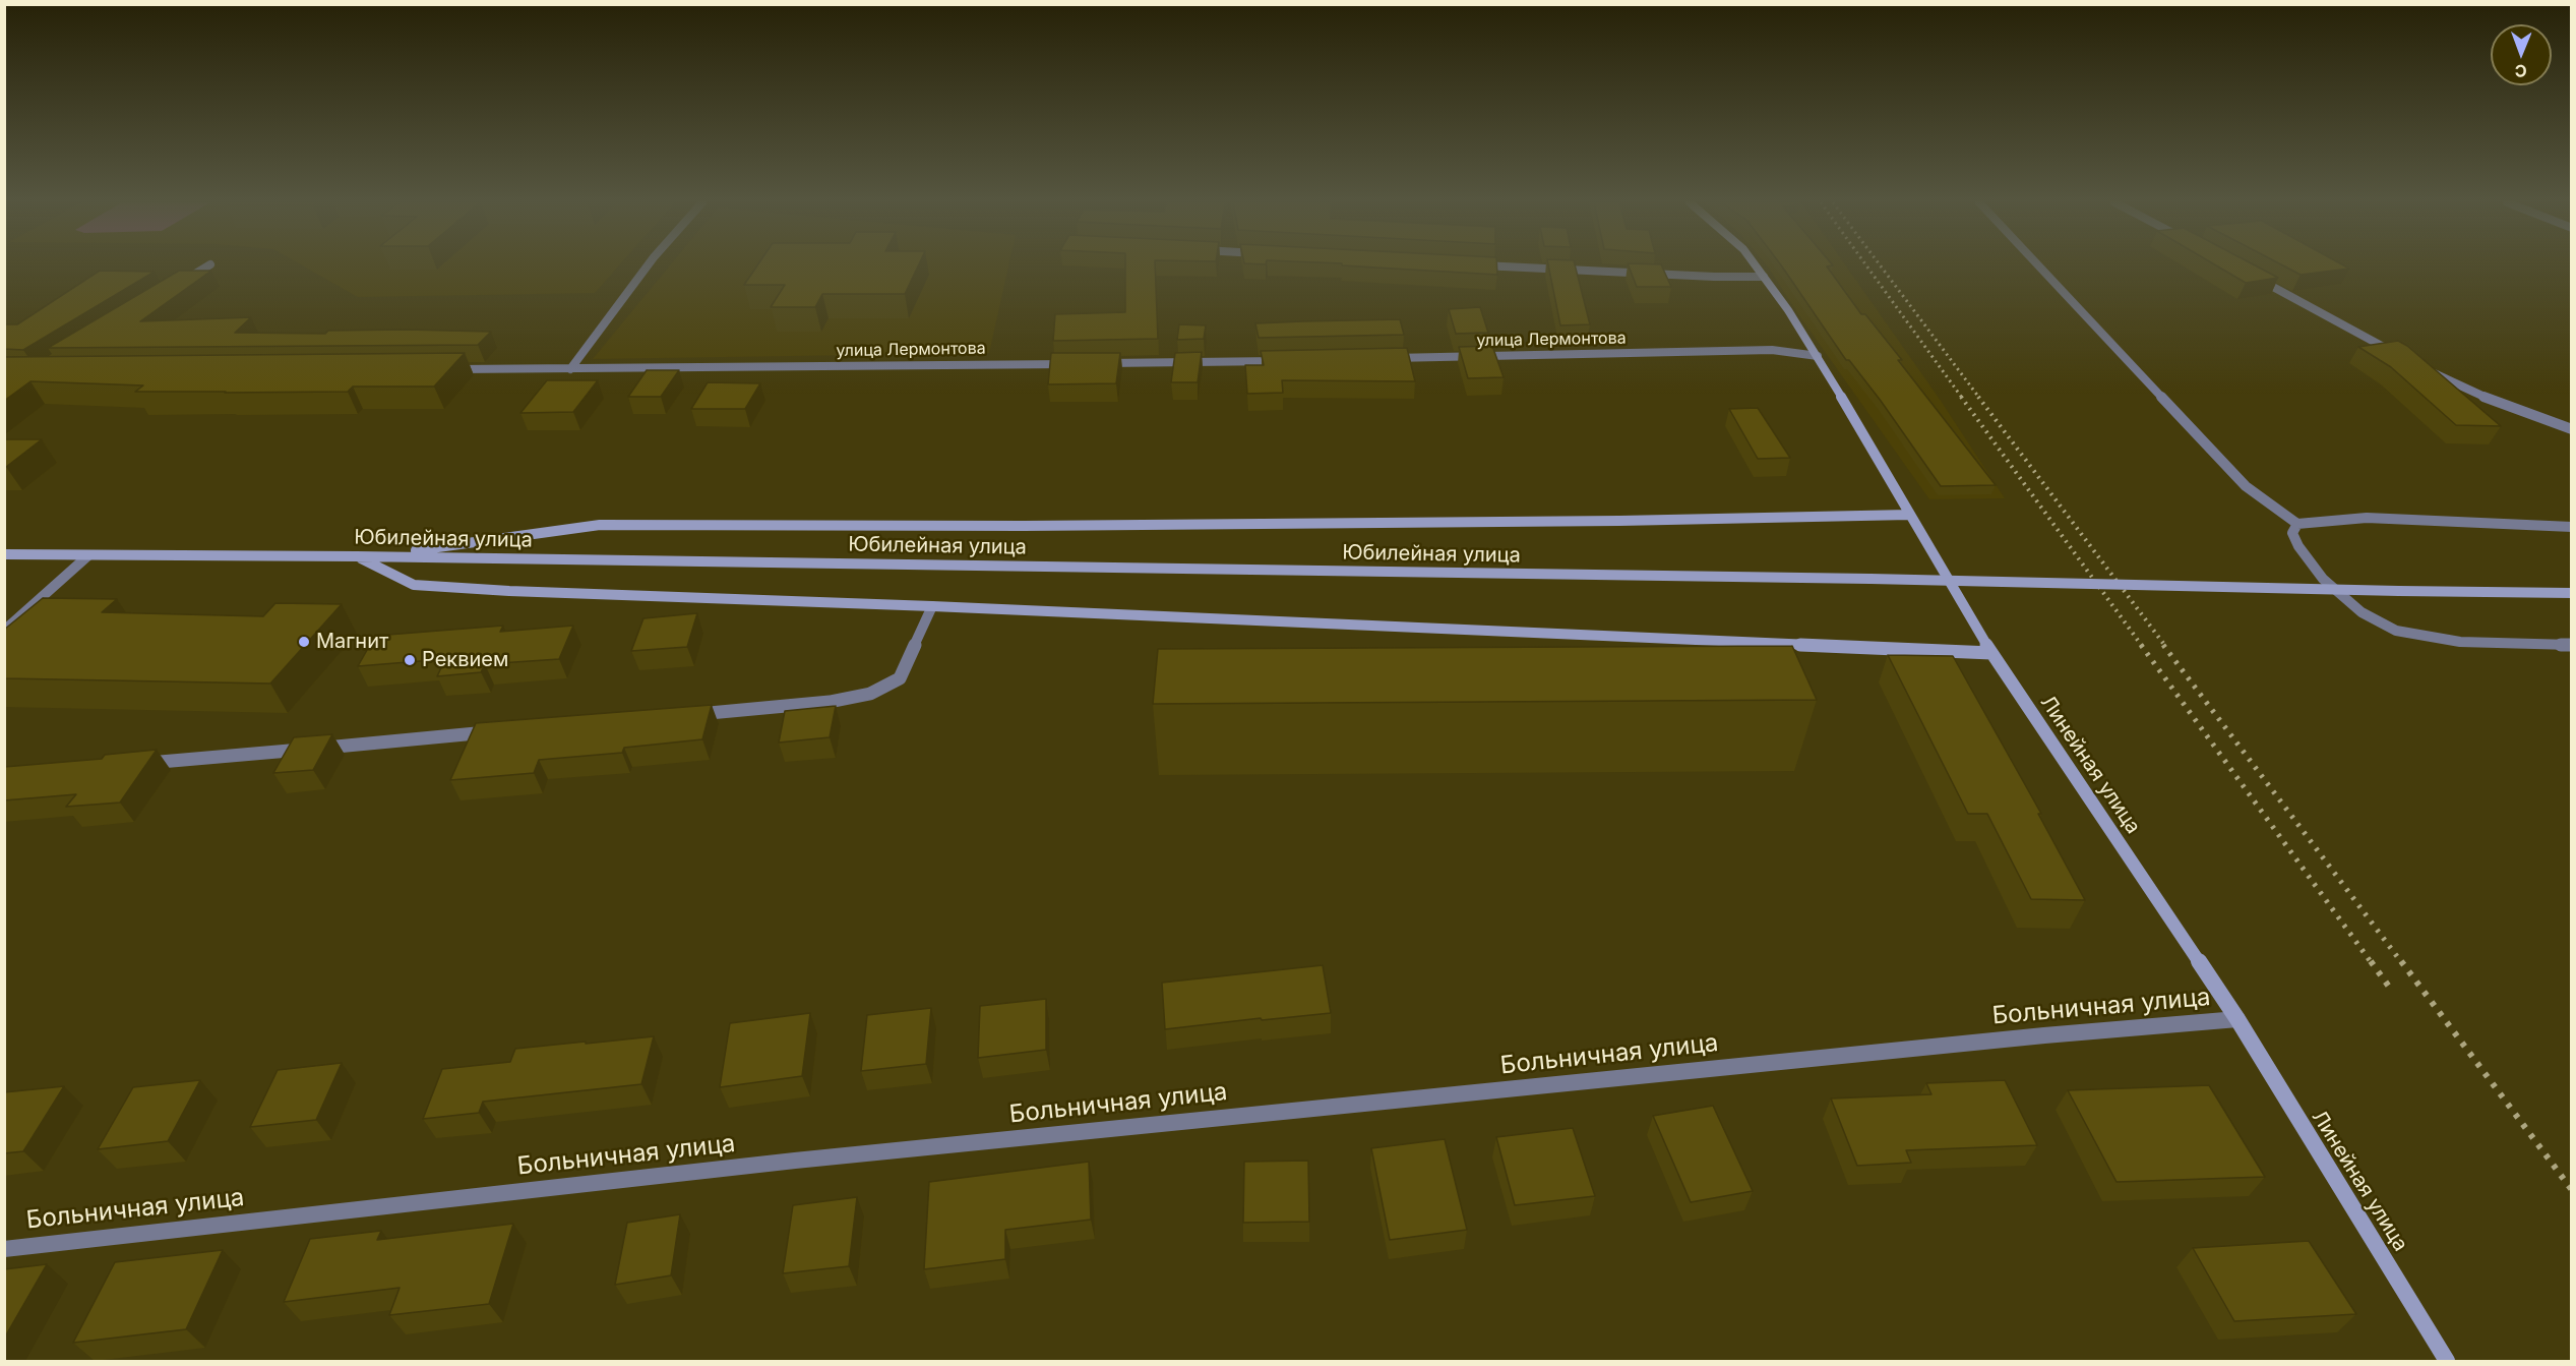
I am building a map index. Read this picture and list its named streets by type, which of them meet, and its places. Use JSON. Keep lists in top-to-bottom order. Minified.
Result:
{"streets":{"main road":["Юбилейная улица","Линейная улица"],"street":["улица Лермонтова","Больничная улица"]},"crossings":[["улица Лермонтова","Линейная улица"],["Линейная улица","Больничная улица"]],"places":["Магнит","Реквием"],"north":"bottom"}
